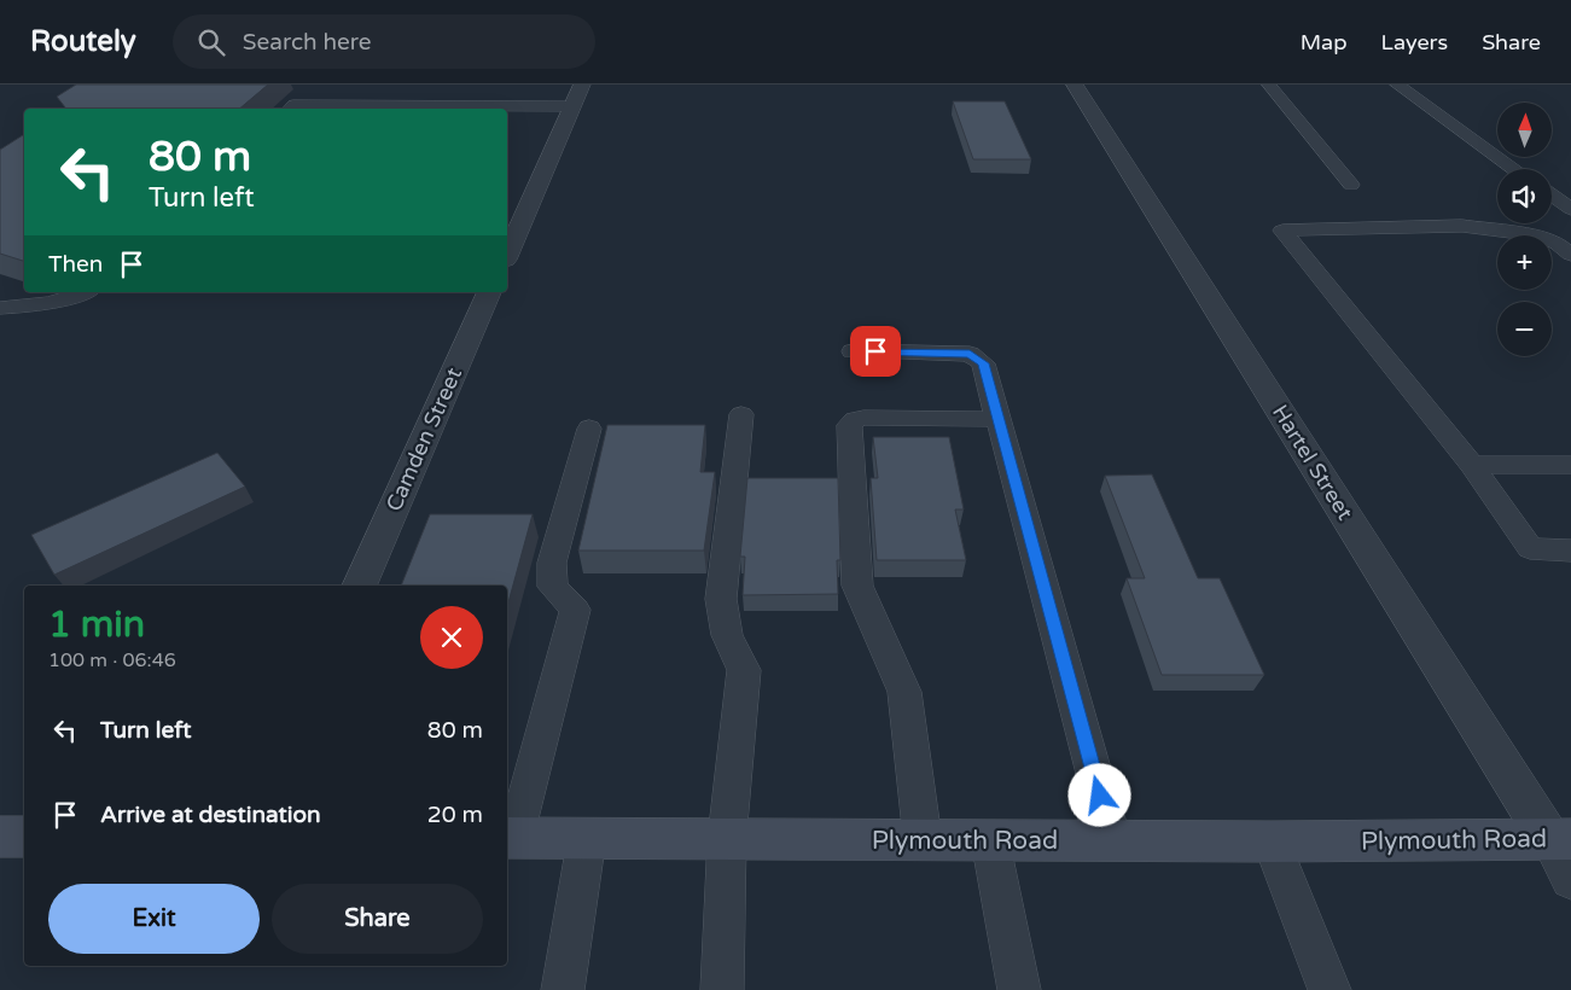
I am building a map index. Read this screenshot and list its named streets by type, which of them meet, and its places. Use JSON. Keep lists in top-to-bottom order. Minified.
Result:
{"streets":{"main road":["Plymouth Road"],"street":["Camden Street","Hartel Street"]},"crossings":[["Hartel Street","Plymouth Road"]],"north":"top","page":{"header":"Routely","search":"Search here","nav":["Map","Layers","Share"],"map_buttons":["+","−"],"turn":["80 m","Turn left"],"then":"Then","heading":["1 min","100 m · 06:46"],"list":[{"name":"Turn left","value":"80 m"},{"name":"Arrive at destination","value":"20 m"}],"buttons":["Exit","Share"]}}
